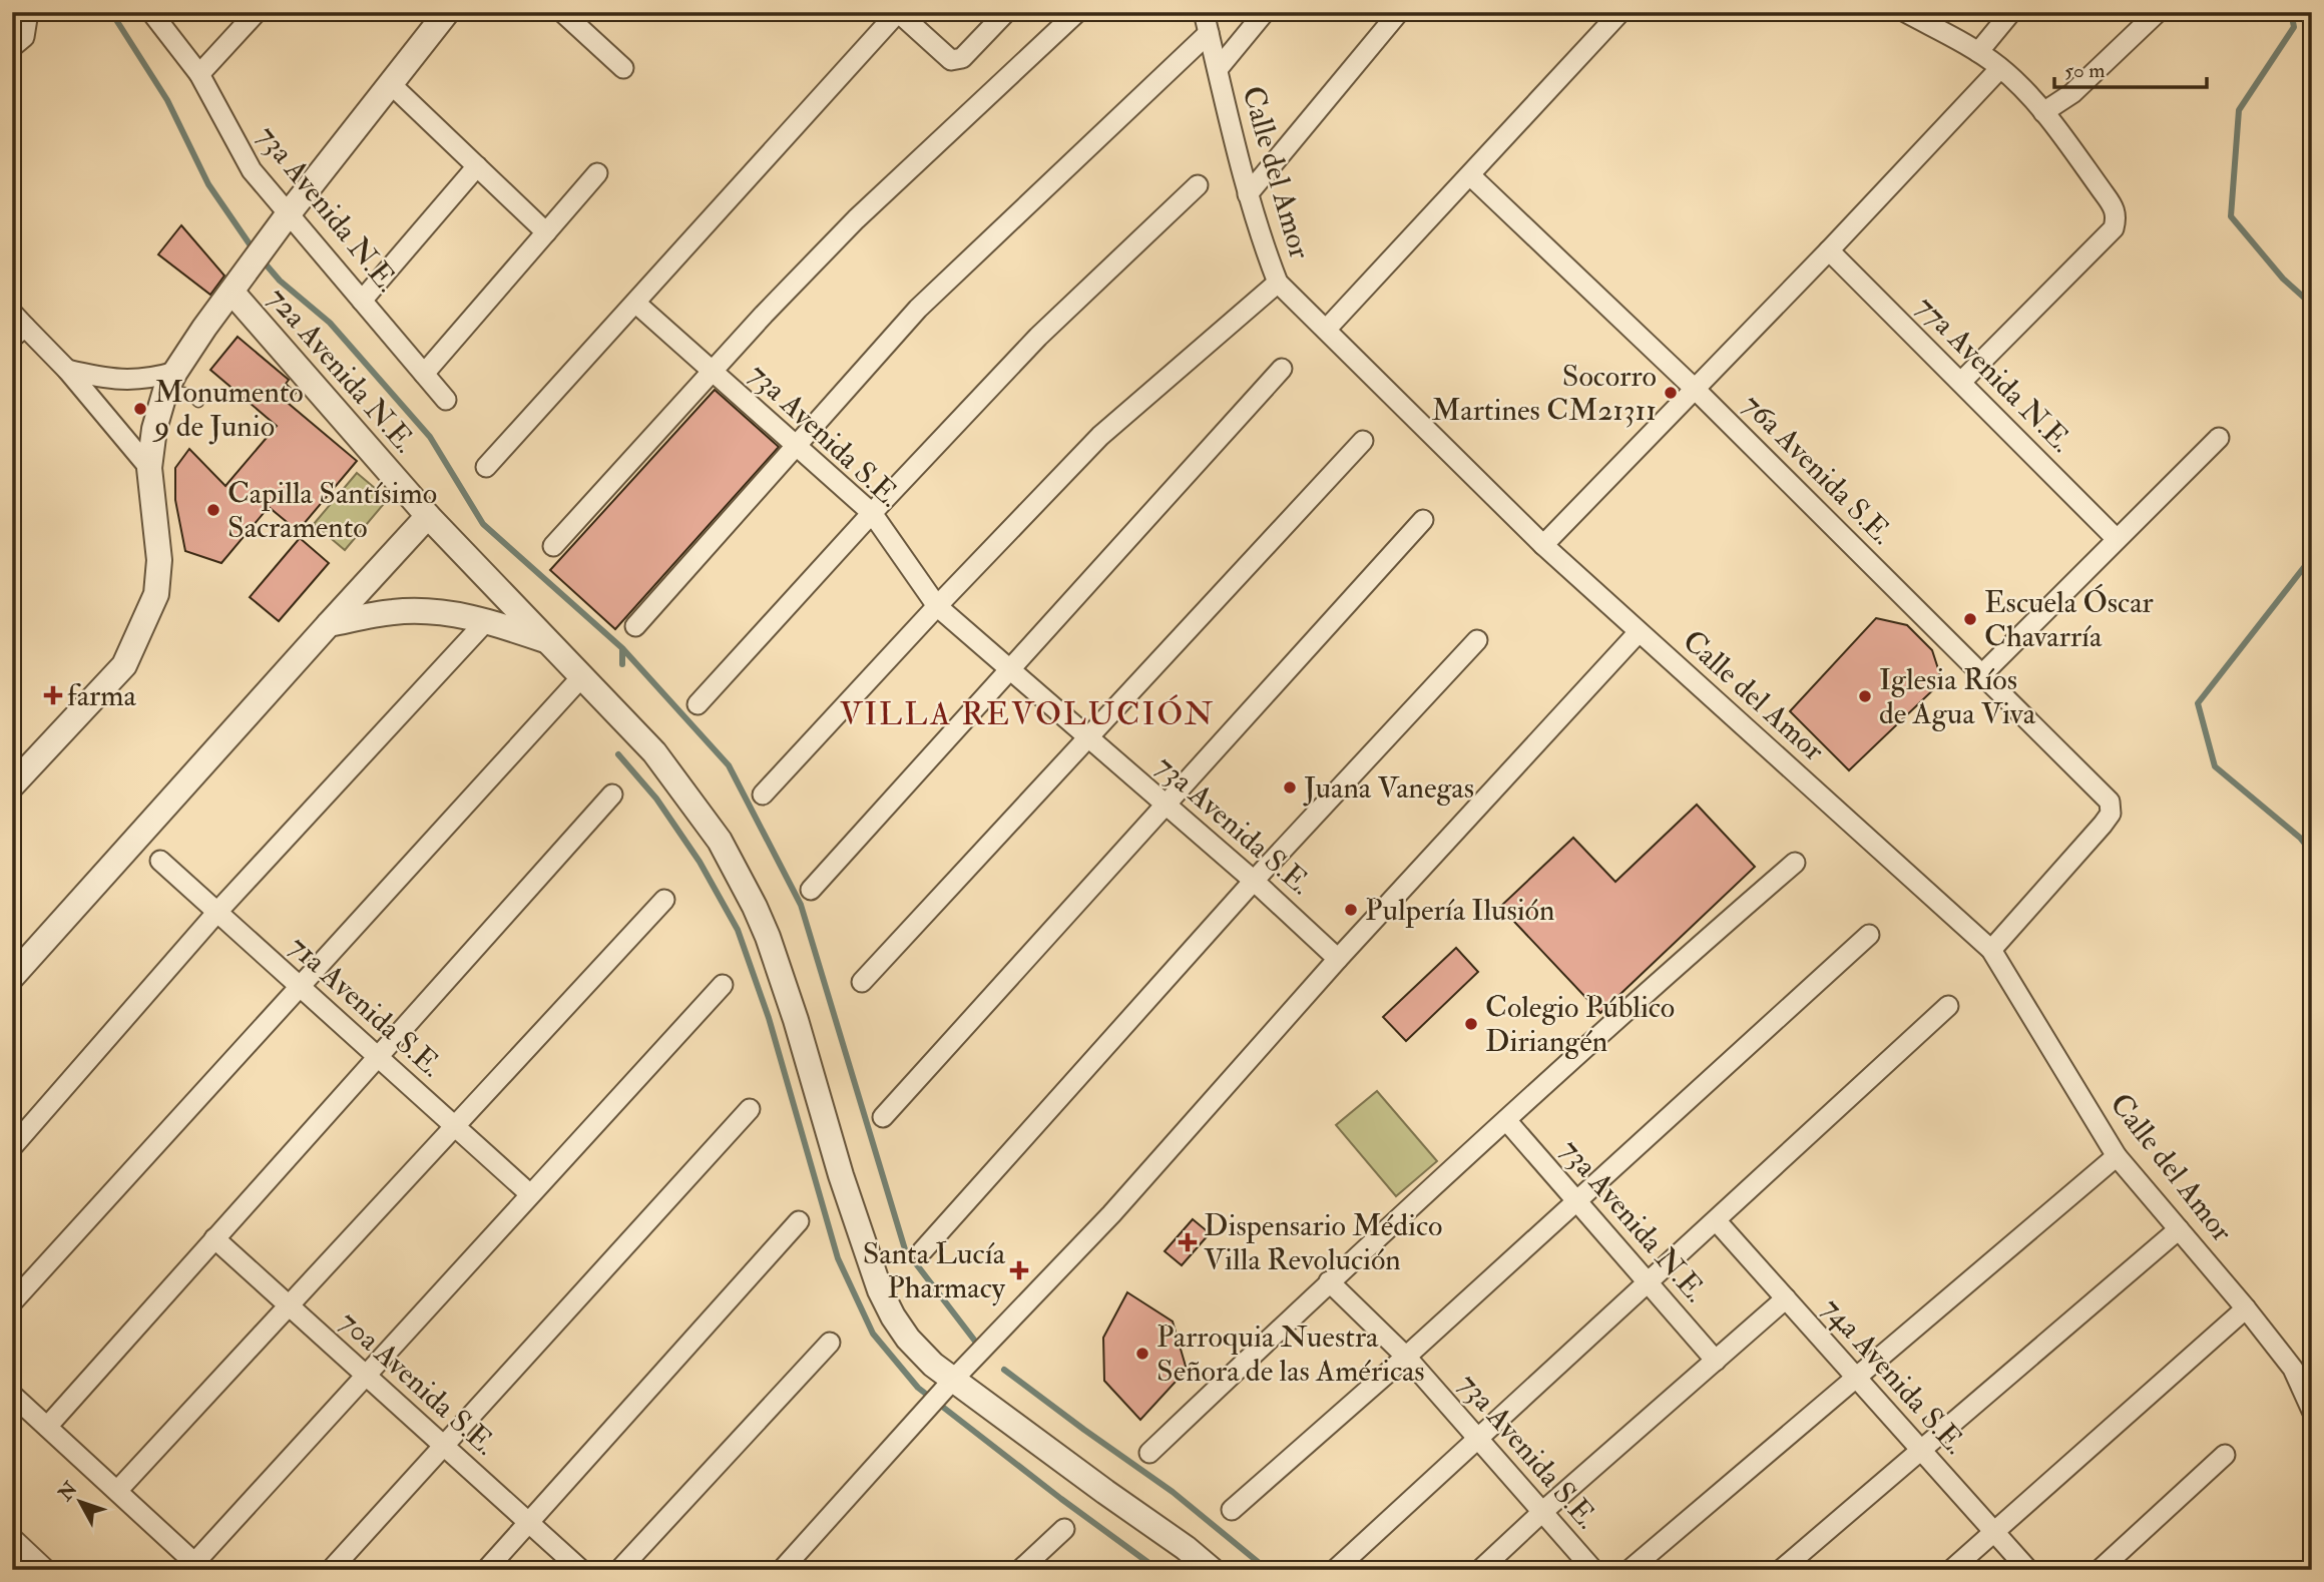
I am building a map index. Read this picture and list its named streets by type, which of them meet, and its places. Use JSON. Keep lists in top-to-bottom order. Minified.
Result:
{"streets":{"street":["Calle del Amor","73a Avenida N.E.","72a Avenida N.E.","77a Avenida N.E.","73a Avenida S.E.","76a Avenida S.E.","71a Avenida S.E.","74a Avenida S.E.","70a Avenida S.E."]},"crossings":[["Calle del Amor","76a Avenida S.E."]],"districts":["VILLA REVOLUCIÓN"],"places":{"other":["Socorro Martines CM21311","Monumento 9 de Junio","Capilla Santísimo Sacramento","Escuela Óscar Chavarría","Iglesia Ríos de Agua Viva","Juana Vanegas","Pulpería Ilusión","Colegio Público Diriangén","Parroquia Nuestra Señora de las Américas"],"health":["farma","Dispensario Médico Villa Revolución","Santa Lucía Pharmacy"]},"scale_bar":"50 m","north":"top left"}
